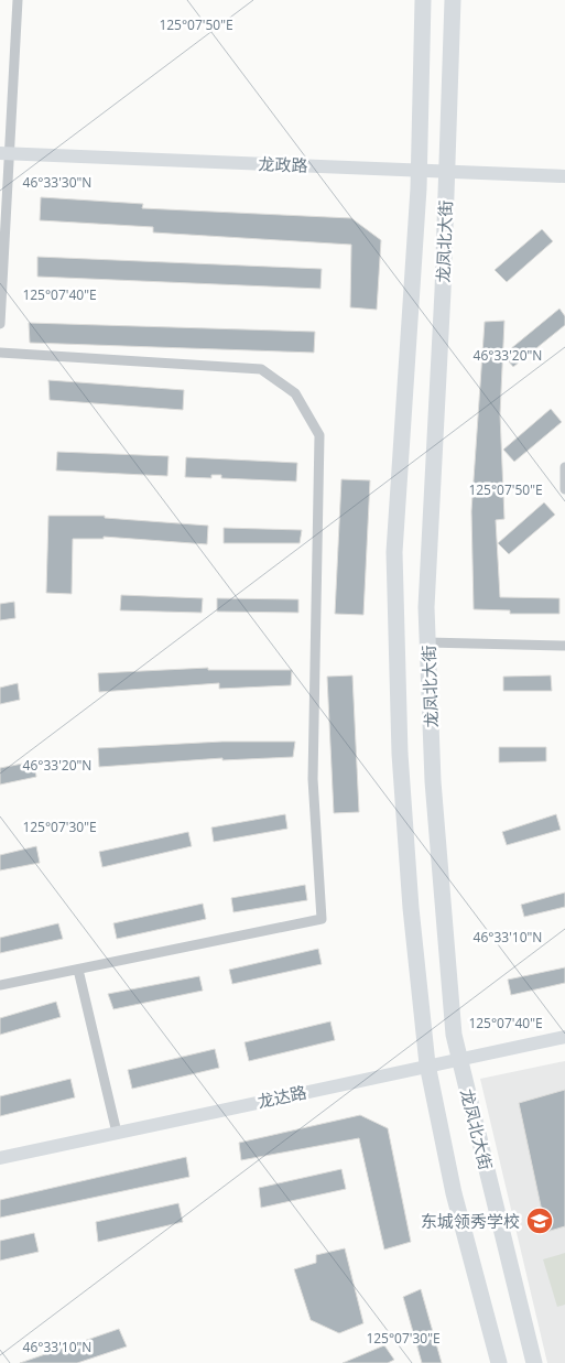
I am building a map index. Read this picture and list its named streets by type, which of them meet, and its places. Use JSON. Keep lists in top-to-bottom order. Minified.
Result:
{"streets":{"main road":["龙凤北大街"],"street":["龙政路","龙达路"]},"crossings":[["龙政路","龙凤北大街"],["龙凤北大街","龙达路"]],"places":{"school or university":["东城领秀学校"]},"coordinates":["125°07'50\"E","46°33'30\"N","125°07'40\"E","46°33'20\"N","125°07'30\"E","46°33'10\"N"]}
